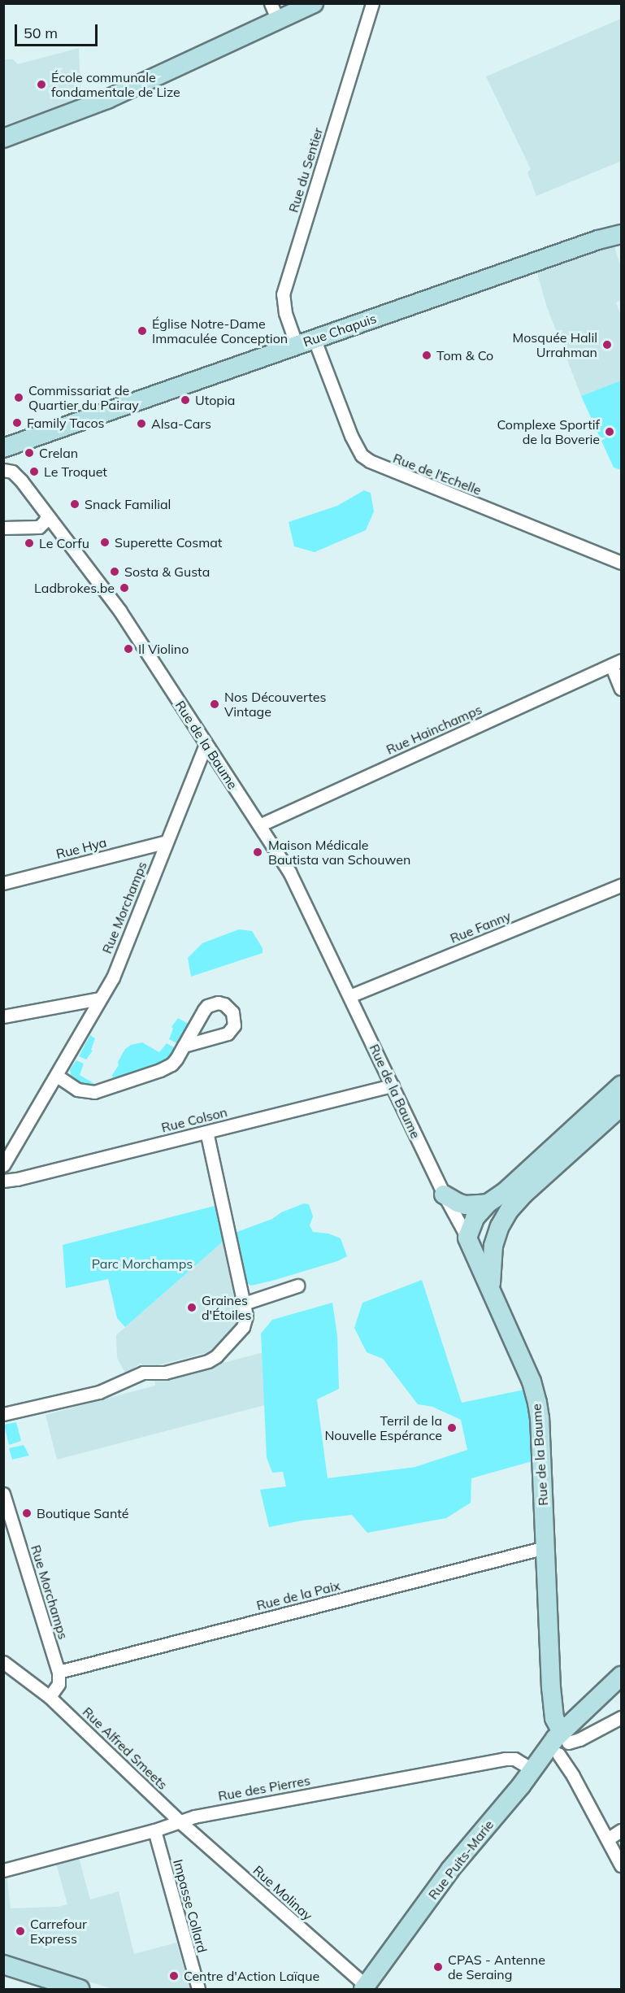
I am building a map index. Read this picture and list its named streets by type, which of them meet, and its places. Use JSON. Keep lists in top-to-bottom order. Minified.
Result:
{"streets":{"street":["Rue du Sentier","Rue Chapuis","Rue de l'Echelle","Rue Hainchamps","Rue de la Baume","Rue Hya","Rue Morchamps","Rue Fanny","Rue Colson","Rue de la Paix","Rue Alfred Smeets","Rue des Pierres","Rue Puits-Marie","Rue Molinay","Impasse Collard"]},"crossings":[["Rue du Sentier","Rue Chapuis"],["Rue Chapuis","Rue de l'Echelle"],["Rue Hainchamps","Rue de la Baume"],["Rue de la Baume","Rue Morchamps"],["Rue de la Baume","Rue Fanny"],["Rue de la Baume","Rue Colson"],["Rue de la Baume","Rue de la Paix"],["Rue de la Baume","Rue Puits-Marie"],["Rue Hya","Rue Morchamps"],["Rue Morchamps","Rue de la Paix"],["Rue Alfred Smeets","Rue des Pierres"],["Rue Alfred Smeets","Rue Molinay"],["Rue des Pierres","Rue Puits-Marie"],["Rue des Pierres","Rue Molinay"],["Rue des Pierres","Impasse Collard"],["Rue Puits-Marie","Rue Molinay"]],"parks":["Parc Morchamps"],"places":["École communale fondamentale de Lize","Église Notre-Dame Immaculée Conception","Mosquée Halil Urrahman","Tom & Co","Commissariat de Quartier du Pairay","Utopia","Family Tacos","Alsa-Cars","Complexe Sportif de la Boverie","Crelan","Le Troquet","Snack Familial","Superette Cosmat","Le Corfu","Sosta & Gusta","Ladbrokes.be","Il Violino","Nos Découvertes Vintage","Maison Médicale Bautista van Schouwen","Graines d'Étoiles","Terril de la Nouvelle Espérance","Boutique Santé","Carrefour Express","CPAS - Antenne de Seraing","Centre d'Action Laïque"],"scale_bar":"50 m"}
